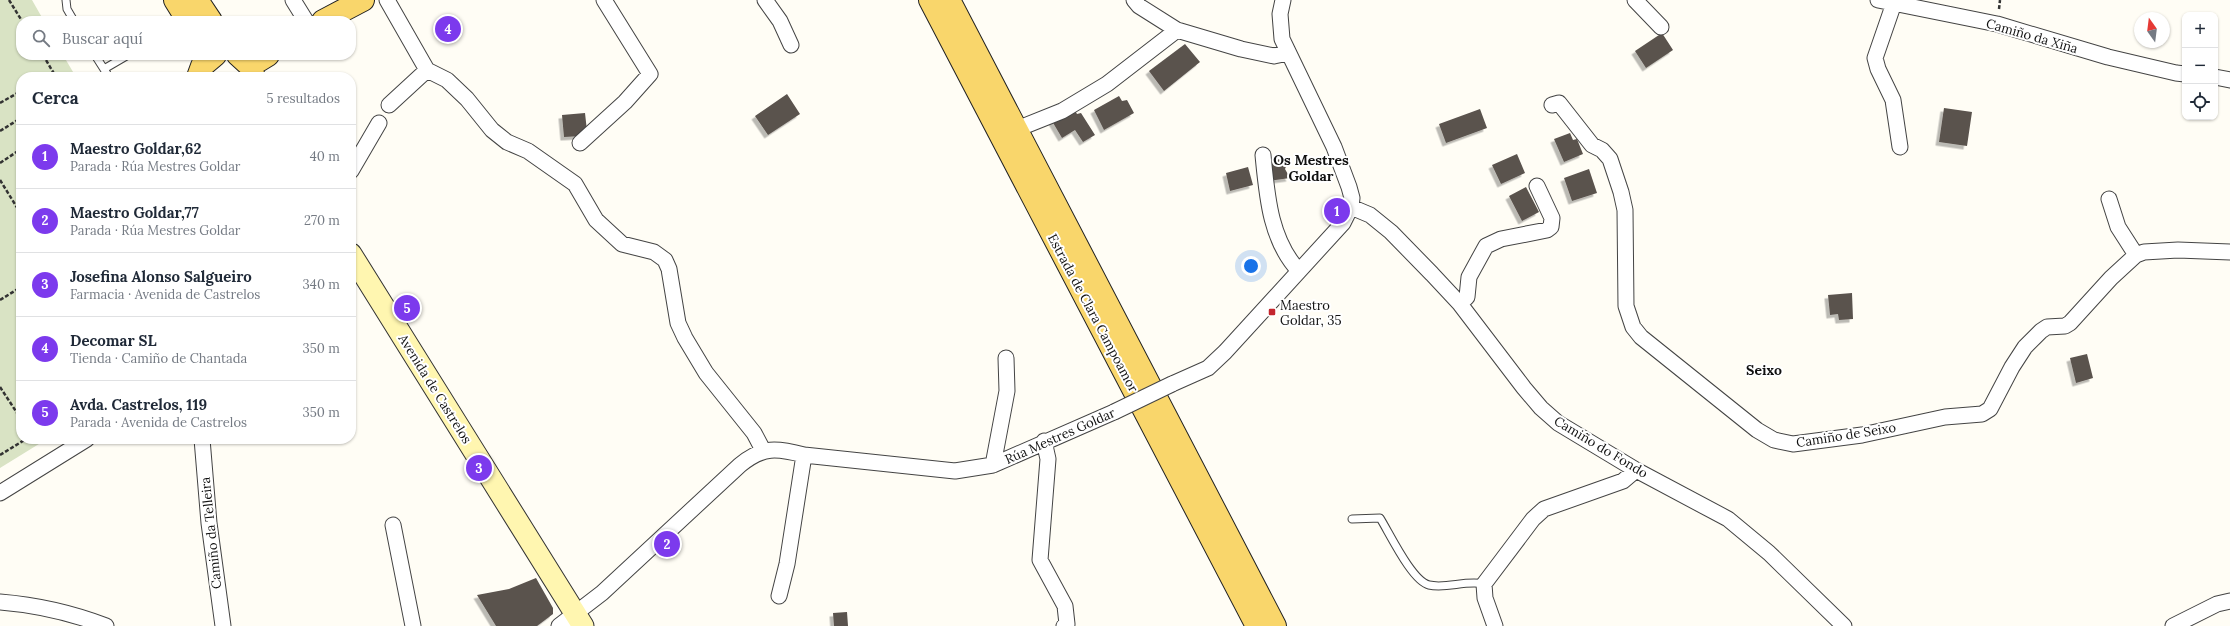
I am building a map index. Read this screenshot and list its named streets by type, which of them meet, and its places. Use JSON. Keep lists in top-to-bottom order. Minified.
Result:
{"streets":{"main road":["Estrada de Clara Campoamor","Avenida de Castrelos"],"street":["Camiño da Xiña","Camiño de Seixo","Rúa Mestres Goldar","Camiño do Fondo","Camiño da Telleira"]},"crossings":[["Avenida de Castrelos","Rúa Mestres Goldar"],["Rúa Mestres Goldar","Camiño do Fondo"]],"districts":["Os Mestres Goldar","Seixo"],"places":{"transit":["Maestro Goldar, 35"]},"north":"top","page":{"map_buttons":["+","−"],"pins":["4","1","5","3","2"],"search":"Buscar aquí","heading":["Cerca","5 resultados"],"list":[{"mark":"1","name":"Maestro Goldar,62","note":"Parada · Rúa Mestres Goldar","value":"40 m"},{"mark":"2","name":"Maestro Goldar,77","note":"Parada · Rúa Mestres Goldar","value":"270 m"},{"mark":"3","name":"Josefina Alonso Salgueiro","note":"Farmacia · Avenida de Castrelos","value":"340 m"},{"mark":"4","name":"Decomar SL","note":"Tienda · Camiño de Chantada","value":"350 m"},{"mark":"5","name":"Avda. Castrelos, 119","note":"Parada · Avenida de Castrelos","value":"350 m"}]}}
